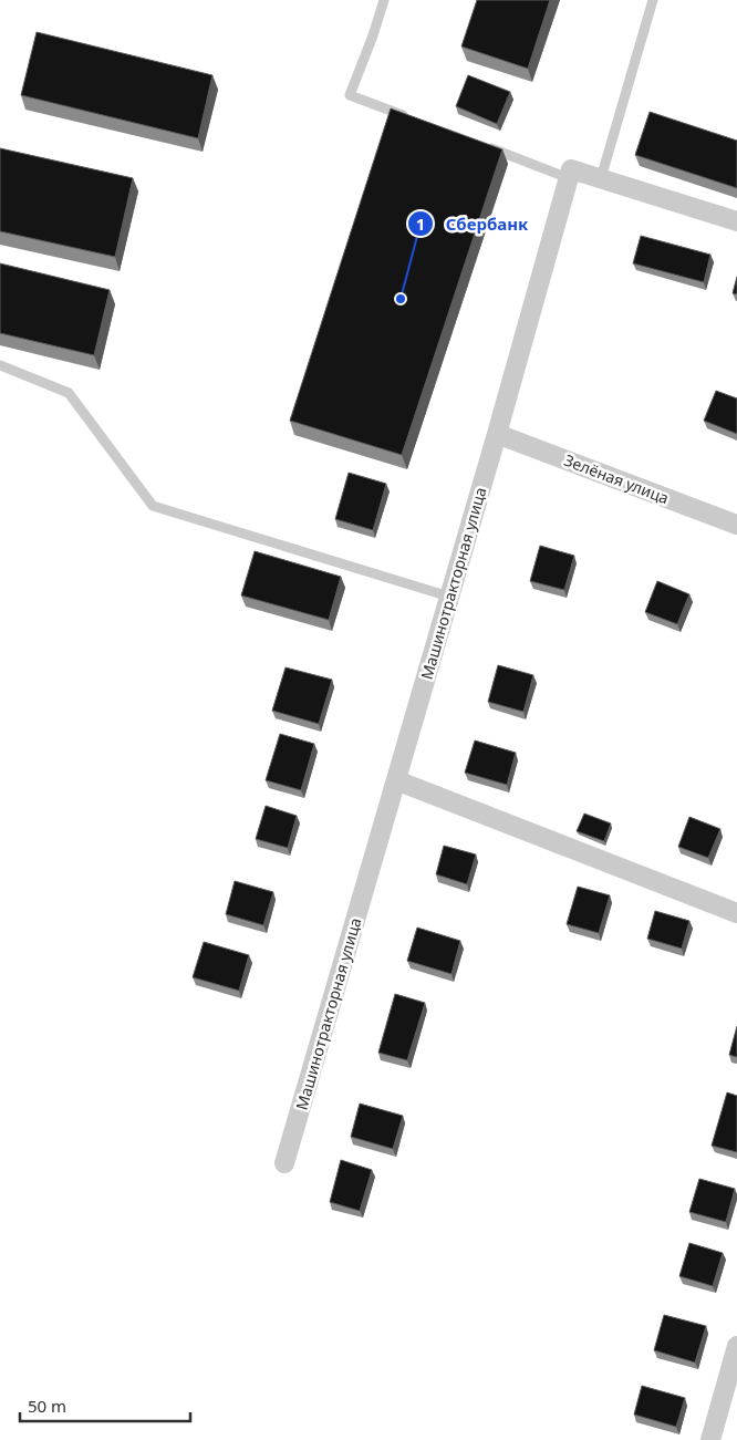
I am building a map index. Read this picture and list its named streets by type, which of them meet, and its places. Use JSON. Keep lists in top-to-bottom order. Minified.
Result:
{"streets":{"street":["Зелёная улица","Машинотракторная улица"]},"crossings":[["Зелёная улица","Машинотракторная улица"]],"places":["Сбербанк"],"scale_bar":"50 m"}
